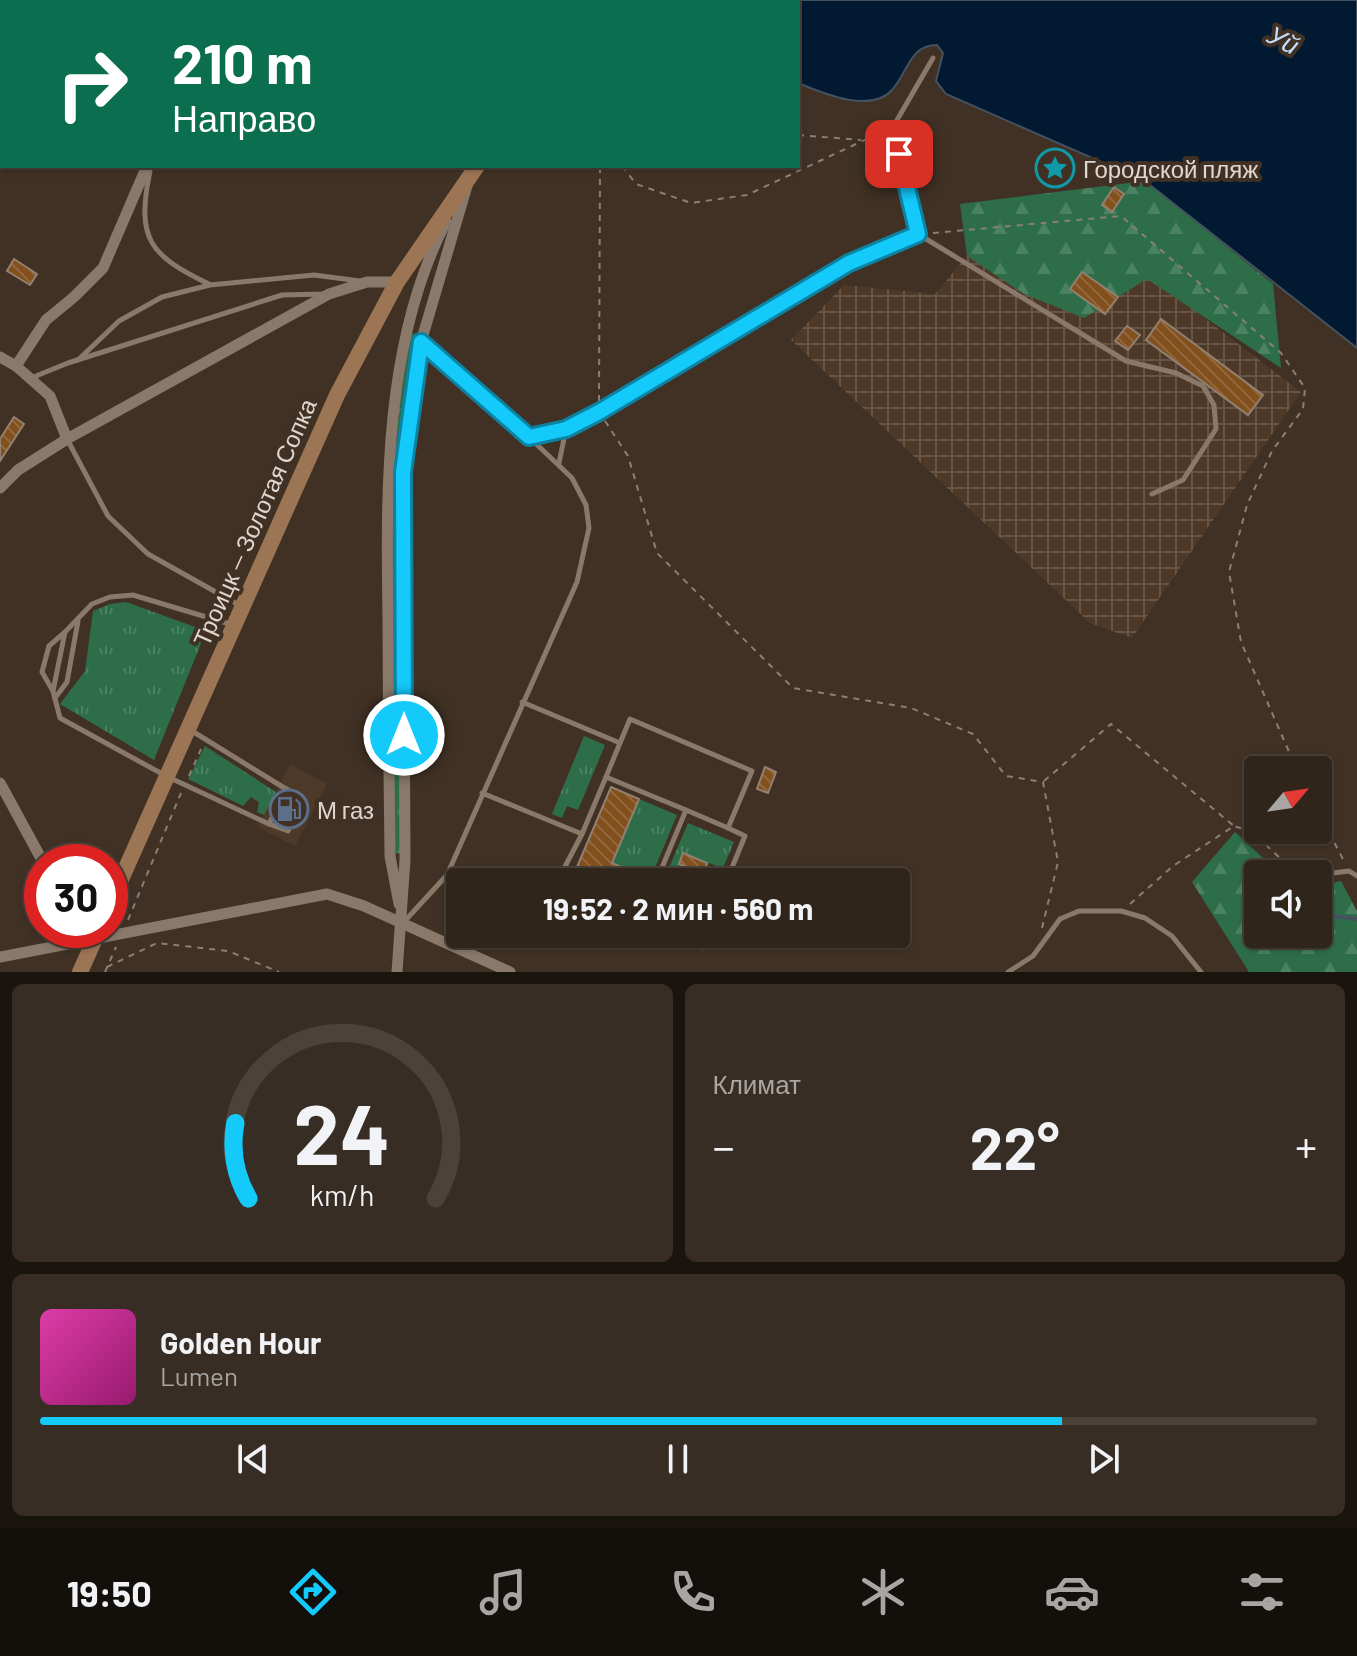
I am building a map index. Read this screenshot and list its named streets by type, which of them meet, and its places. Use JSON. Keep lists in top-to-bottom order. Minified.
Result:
{"streets":{"street":["Троицк — Золотая Сопка"]},"water":["Уй"],"places":{"place":["Городской пляж"],"fuel station":["М газ"]},"north":"top right","page":{"turn":["210 m","Направо"],"limit":"30","trip":"19:52 · 2 мин · 560 m","tile":"Климат","heat":["−","22°","+"],"song":["Golden Hour","Lumen"],"tabs":"19:50","gauge":["24","km/h"]}}
